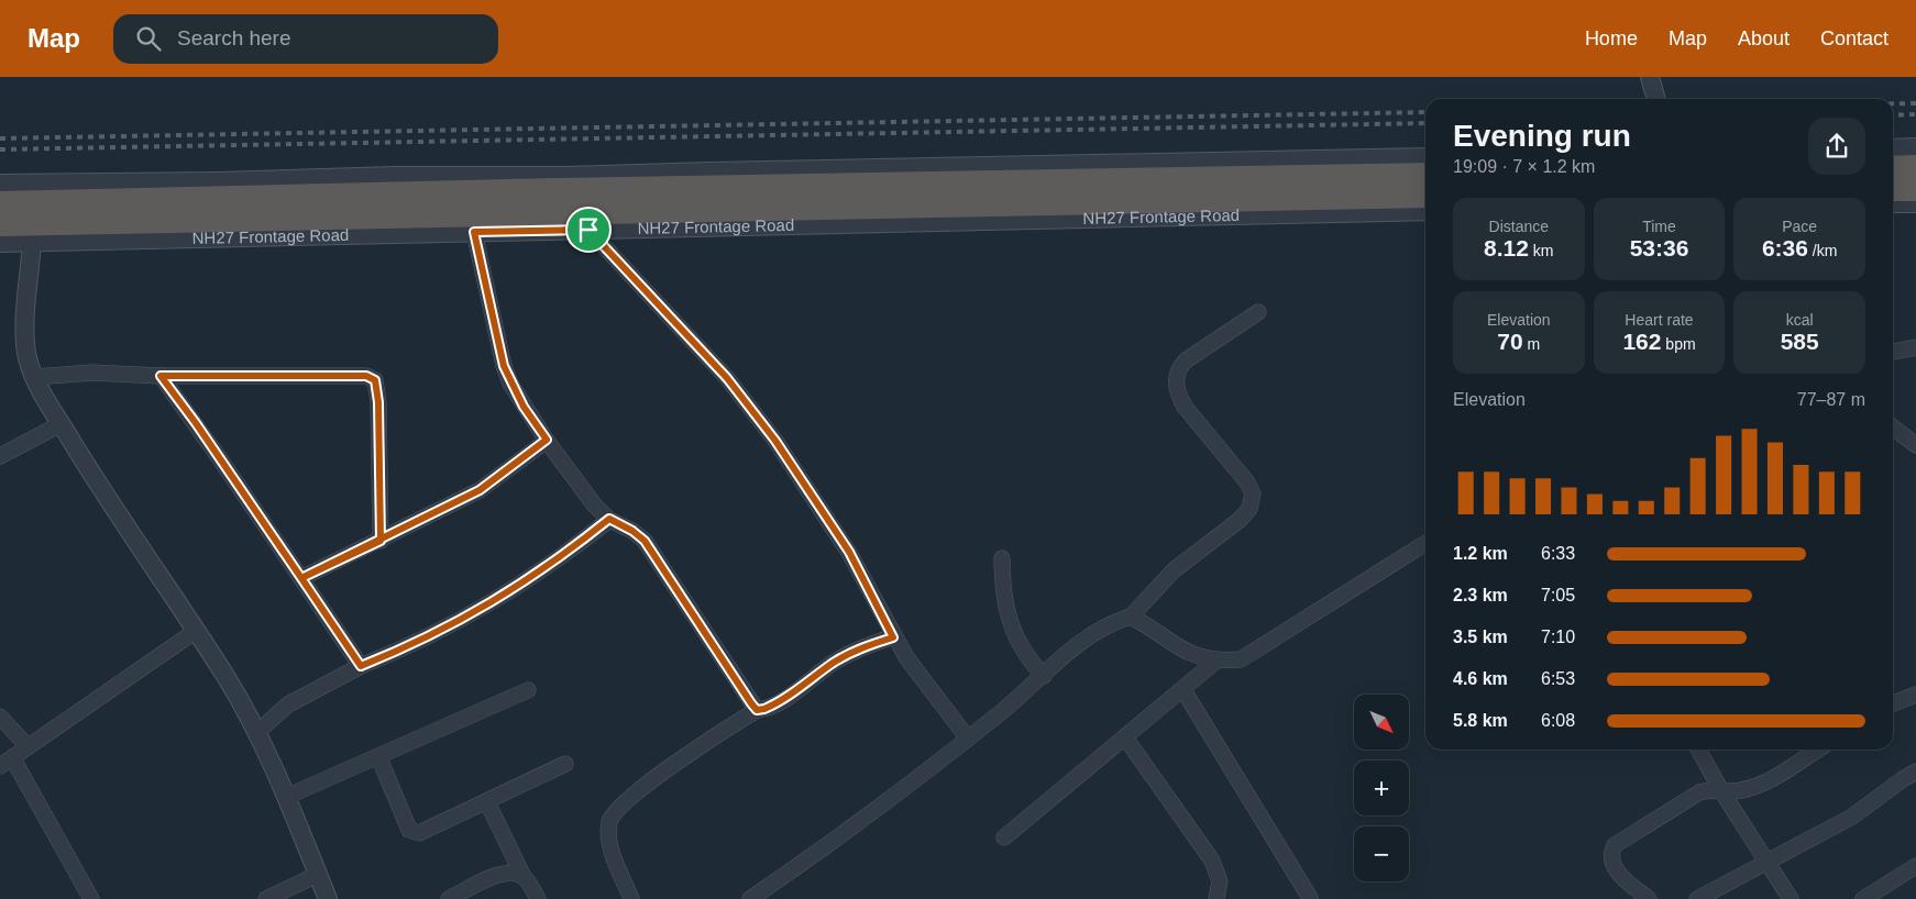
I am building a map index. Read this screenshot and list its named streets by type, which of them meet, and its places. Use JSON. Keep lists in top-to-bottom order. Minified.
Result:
{"streets":{"street":["NH27 Frontage Road"]},"north":"bottom right","page":{"header":"Map","search":"Search here","nav":["Home","Map","About","Contact"],"heading":["Evening run","19:09 · 7 × 1.2 km"],"stats":[["Distance","8.12 km"],["Time","53:36"],["Pace","6:36 /km"],["Elevation","70 m"],["Heart rate","162 bpm"],["kcal","585"]],"chart":["Elevation","77–87 m"],"list":[{"name":"1.2 km","note":"6:33"},{"name":"2.3 km","note":"7:05"},{"name":"3.5 km","note":"7:10"},{"name":"4.6 km","note":"6:53"},{"name":"5.8 km","note":"6:08"}],"map_buttons":["+","−"]}}
